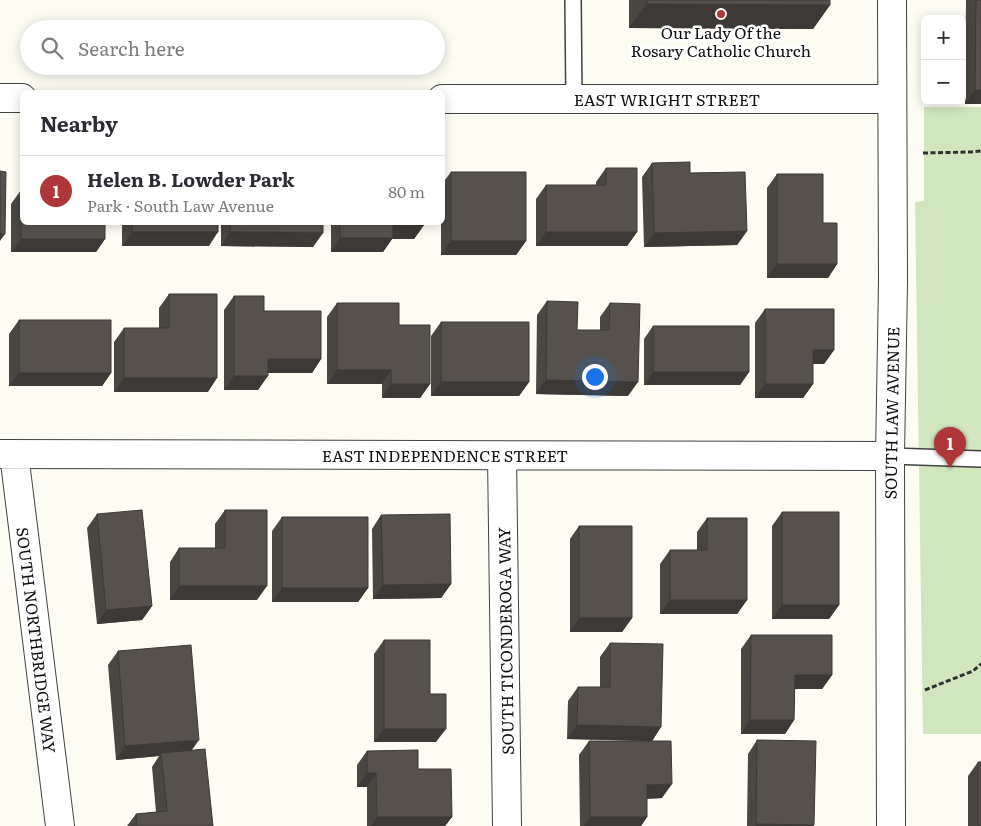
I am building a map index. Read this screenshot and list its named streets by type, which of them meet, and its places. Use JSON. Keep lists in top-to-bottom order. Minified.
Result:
{"streets":{"street":["EAST WRIGHT STREET","SOUTH LAW AVENUE","EAST INDEPENDENCE STREET","SOUTH NORTHBRIDGE WAY","SOUTH TICONDEROGA WAY"]},"crossings":[["EAST WRIGHT STREET","SOUTH LAW AVENUE"],["SOUTH LAW AVENUE","EAST INDEPENDENCE STREET"],["EAST INDEPENDENCE STREET","SOUTH NORTHBRIDGE WAY"],["EAST INDEPENDENCE STREET","SOUTH TICONDEROGA WAY"]],"places":["Our Lady Of the Rosary Catholic Church"],"page":{"map_buttons":["+","−"],"search":"Search here","heading":"Nearby","list":[{"mark":"1","name":"Helen B. Lowder Park","note":"Park · South Law Avenue","value":"80 m"}],"pins":"1"}}
